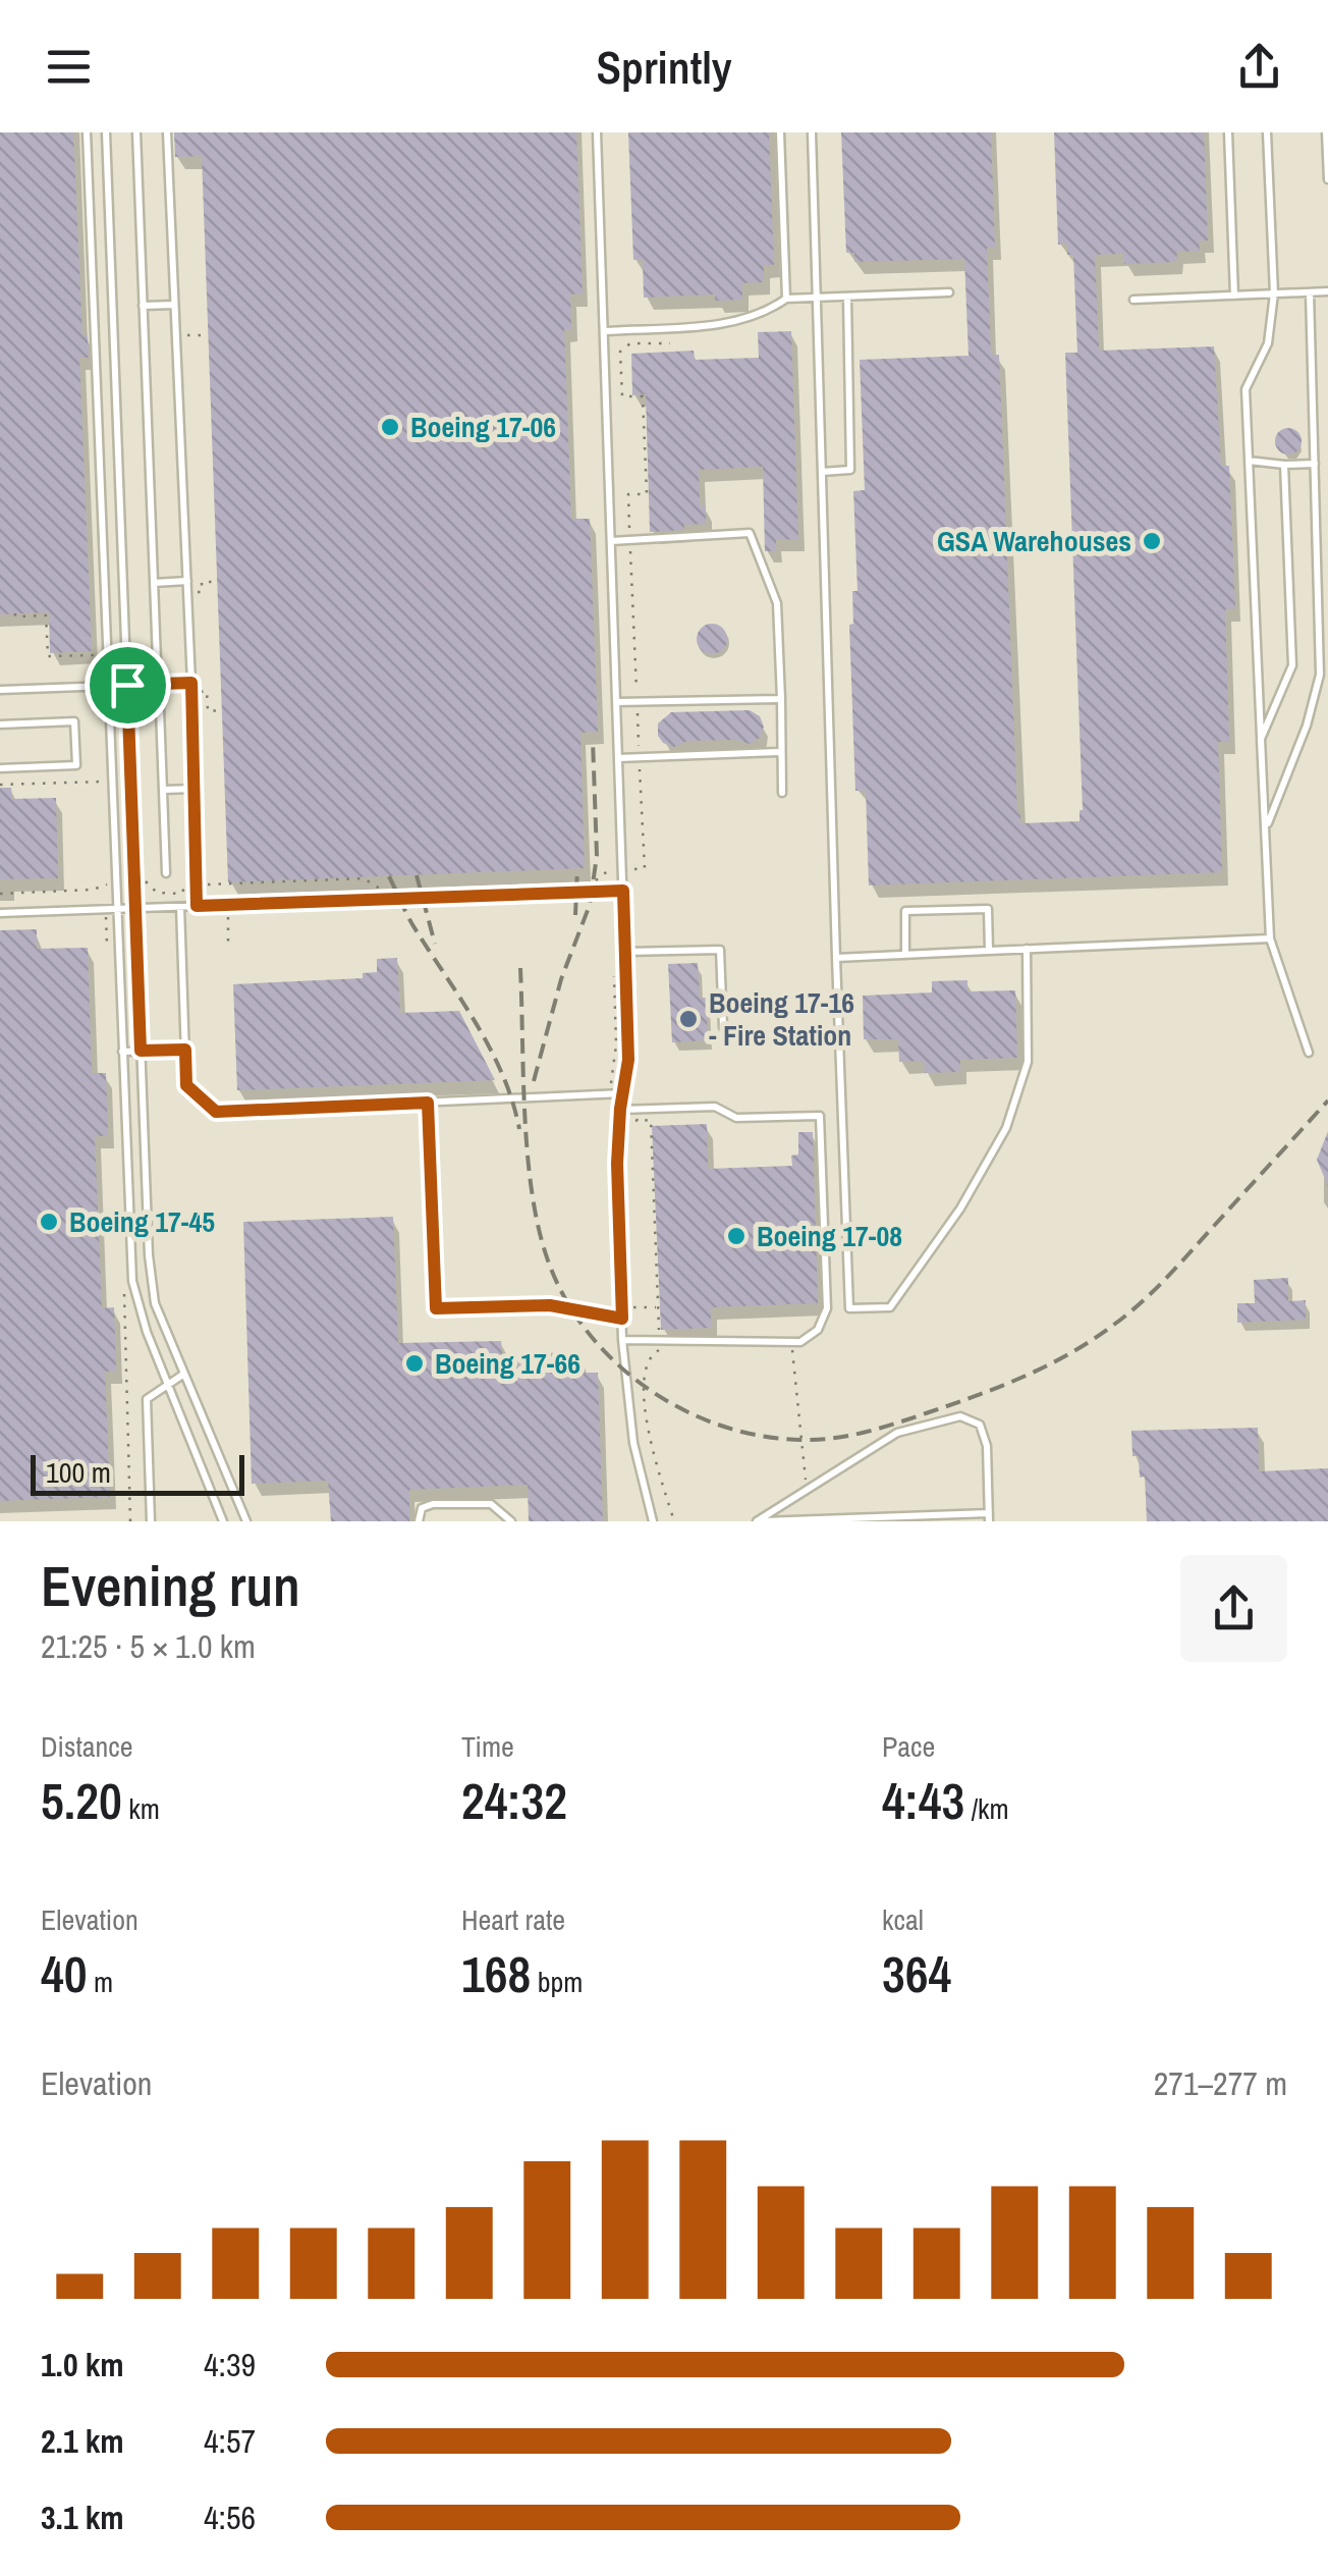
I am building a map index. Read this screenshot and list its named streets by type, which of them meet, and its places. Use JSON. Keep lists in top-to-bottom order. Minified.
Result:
{"places":["Boeing 17-06","GSA Warehouses","Boeing 17-16 - Fire Station","Boeing 17-45","Boeing 17-08","Boeing 17-66"],"scale_bar":"100 m","page":{"header":"Sprintly","scale":"100 m","heading":["Evening run","21:25 · 5 × 1.0 km"],"stats":[["Distance","5.20 km"],["Time","24:32"],["Pace","4:43 /km"],["Elevation","40 m"],["Heart rate","168 bpm"],["kcal","364"]],"chart":["Elevation","271–277 m"],"list":[{"name":"1.0 km","note":"4:39"},{"name":"2.1 km","note":"4:57"},{"name":"3.1 km","note":"4:56"}]}}
